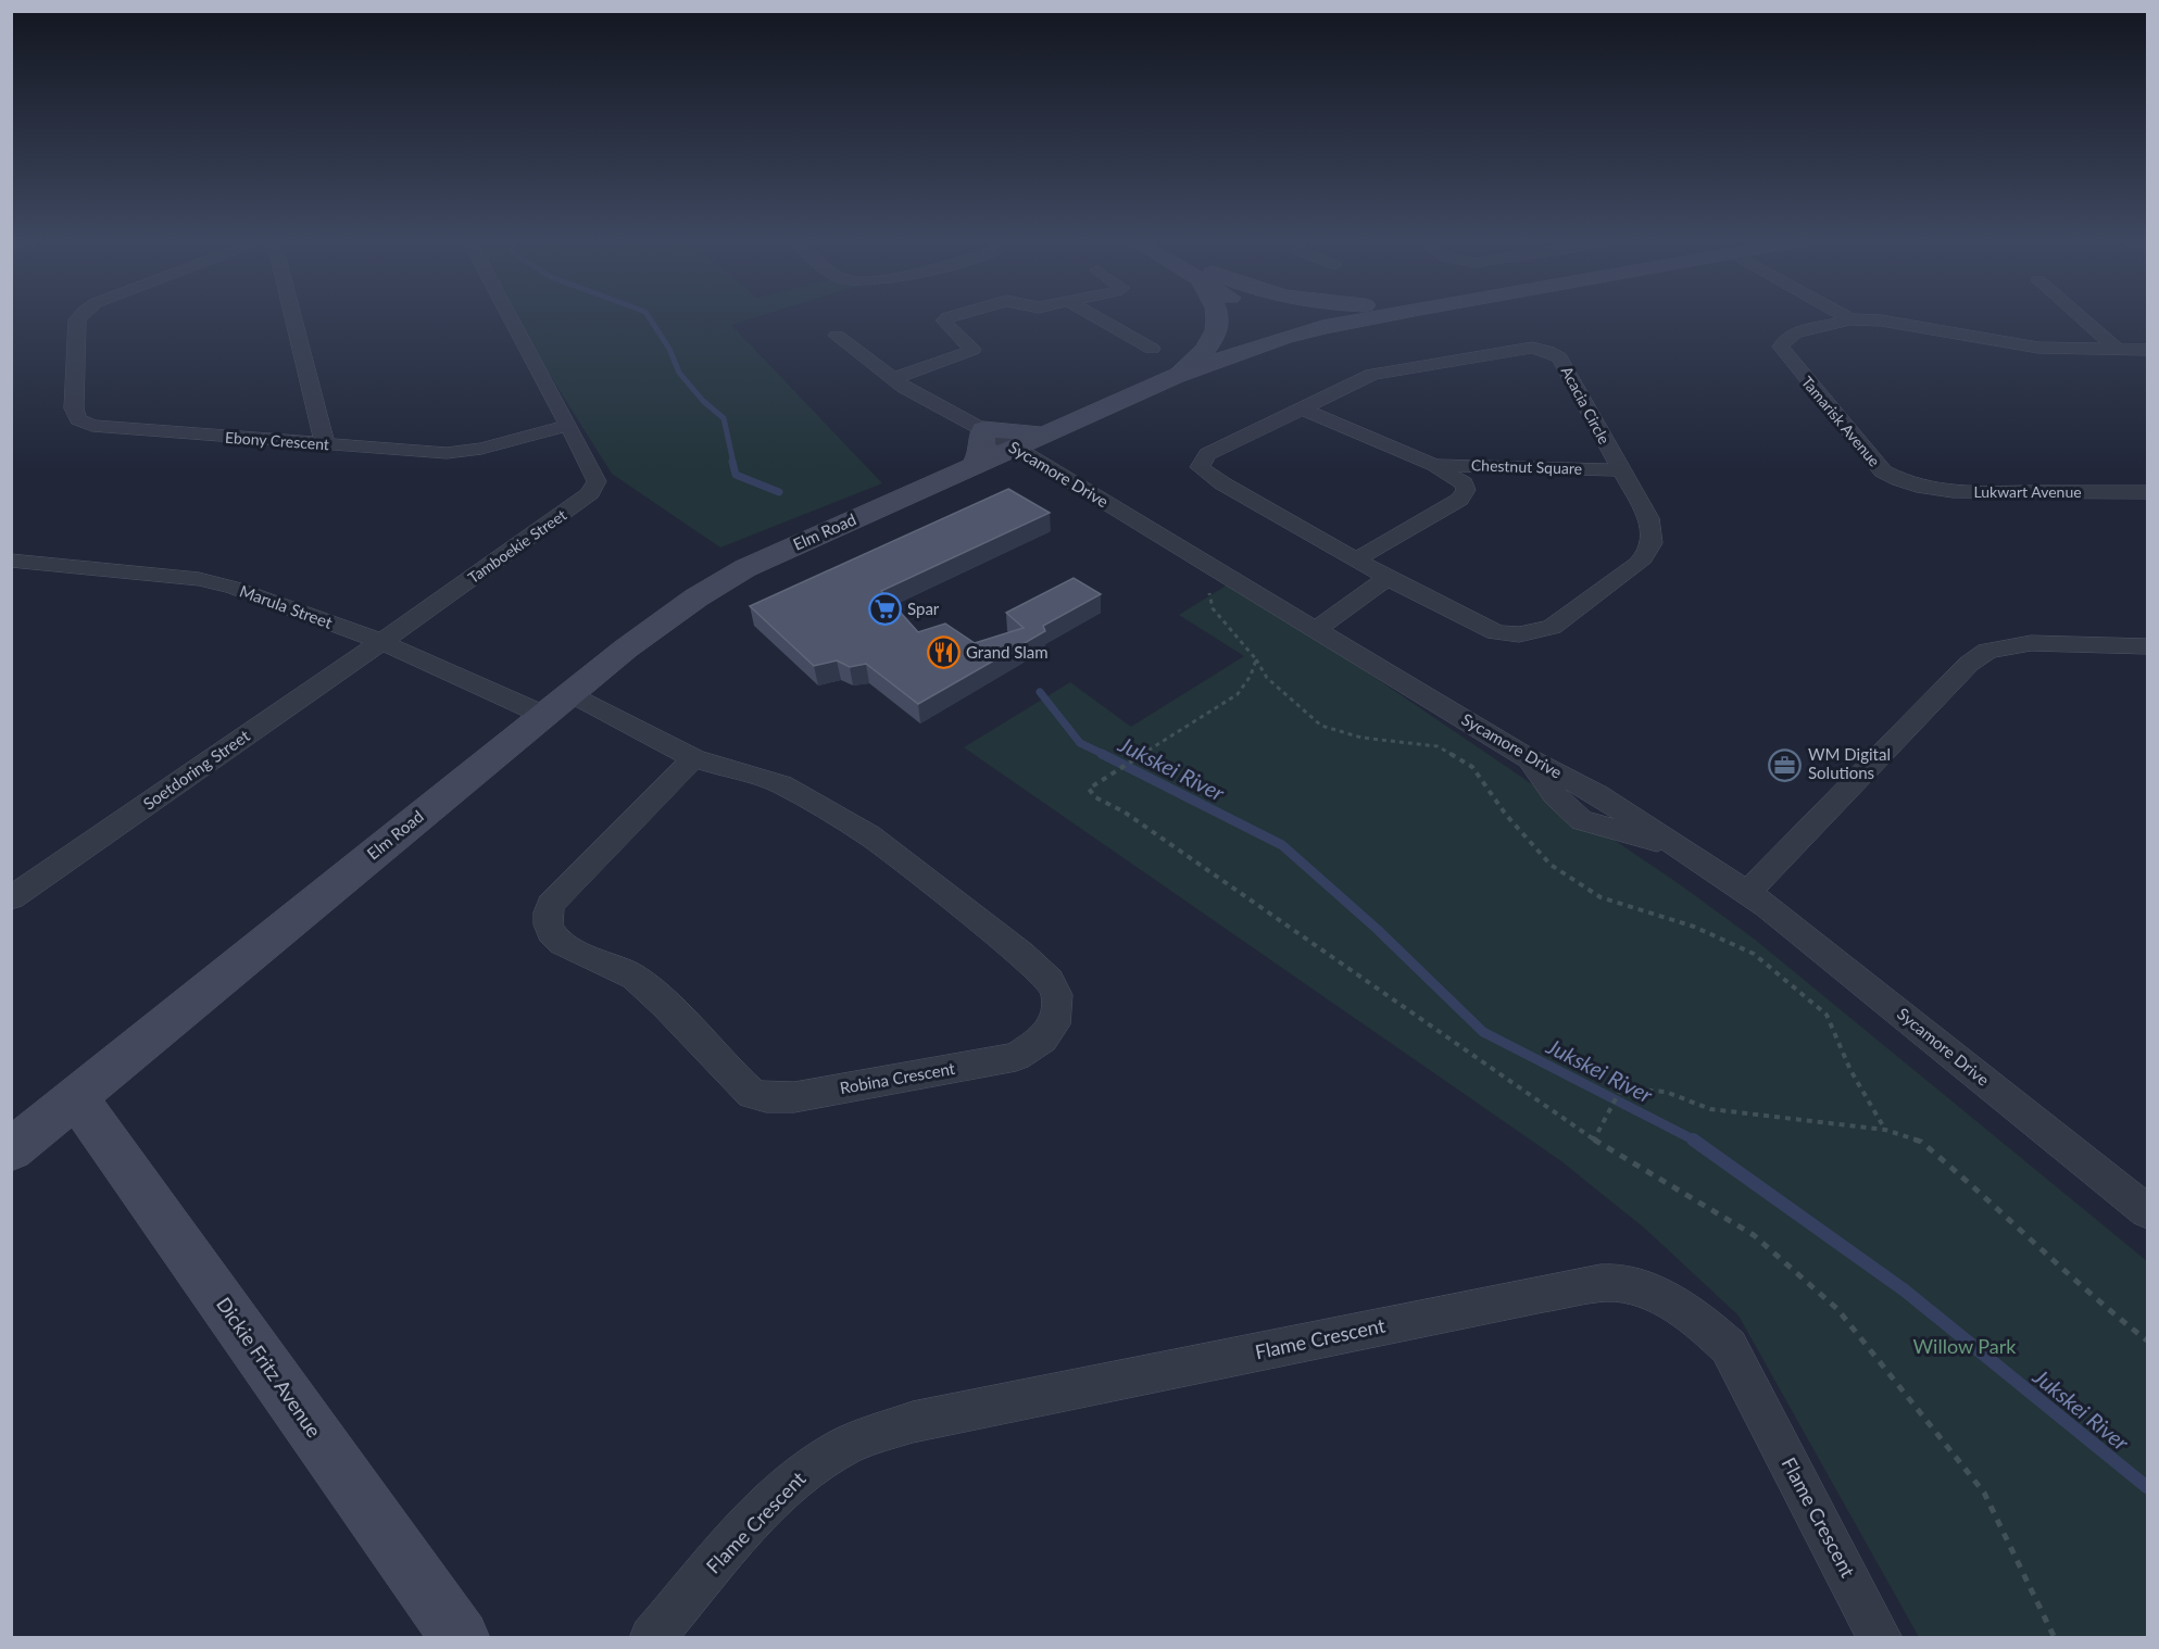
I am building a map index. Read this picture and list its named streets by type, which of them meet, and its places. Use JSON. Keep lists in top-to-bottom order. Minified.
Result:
{"streets":{"street":["Acacia Circle","Tamarisk Avenue","Ebony Crescent","Chestnut Square","Sycamore Drive","Lukwart Avenue","Elm Road","Tamboekie Street","Marula Street","Soetdoring Street","Robina Crescent","Flame Crescent","Dickie Fritz Avenue"]},"crossings":[["Acacia Circle","Chestnut Square"],["Tamarisk Avenue","Lukwart Avenue"],["Ebony Crescent","Tamboekie Street"],["Sycamore Drive","Elm Road"],["Elm Road","Marula Street"],["Elm Road","Robina Crescent"],["Elm Road","Dickie Fritz Avenue"],["Tamboekie Street","Marula Street"],["Tamboekie Street","Soetdoring Street"],["Marula Street","Soetdoring Street"]],"water":["Jukskei River"],"parks":["Willow Park"],"places":{"supermarket":["Spar"],"restaurant":["Grand Slam"],"office":["WM Digital Solutions"]}}
